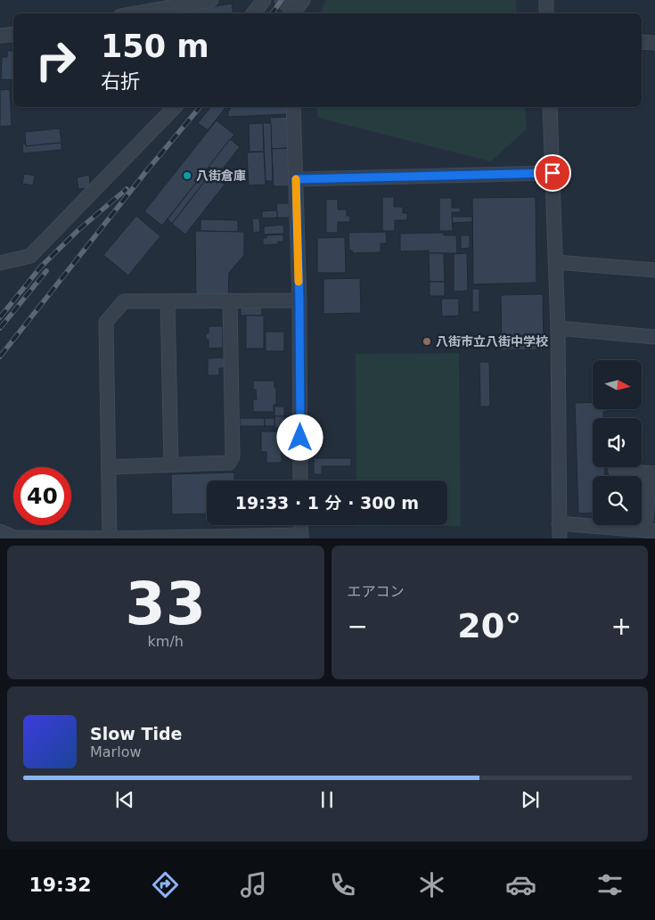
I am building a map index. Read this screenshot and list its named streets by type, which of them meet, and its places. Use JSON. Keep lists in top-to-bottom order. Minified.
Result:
{"places":["八街倉庫","八街市立八街中学校"],"north":"right","page":{"turn":["150 m","右折"],"limit":"40","trip":"19:33 · 1 分 · 300 m","tile":[["33","km/h"],"エアコン"],"heat":["−","20°","+"],"song":["Slow Tide","Marlow"],"tabs":"19:32"}}
